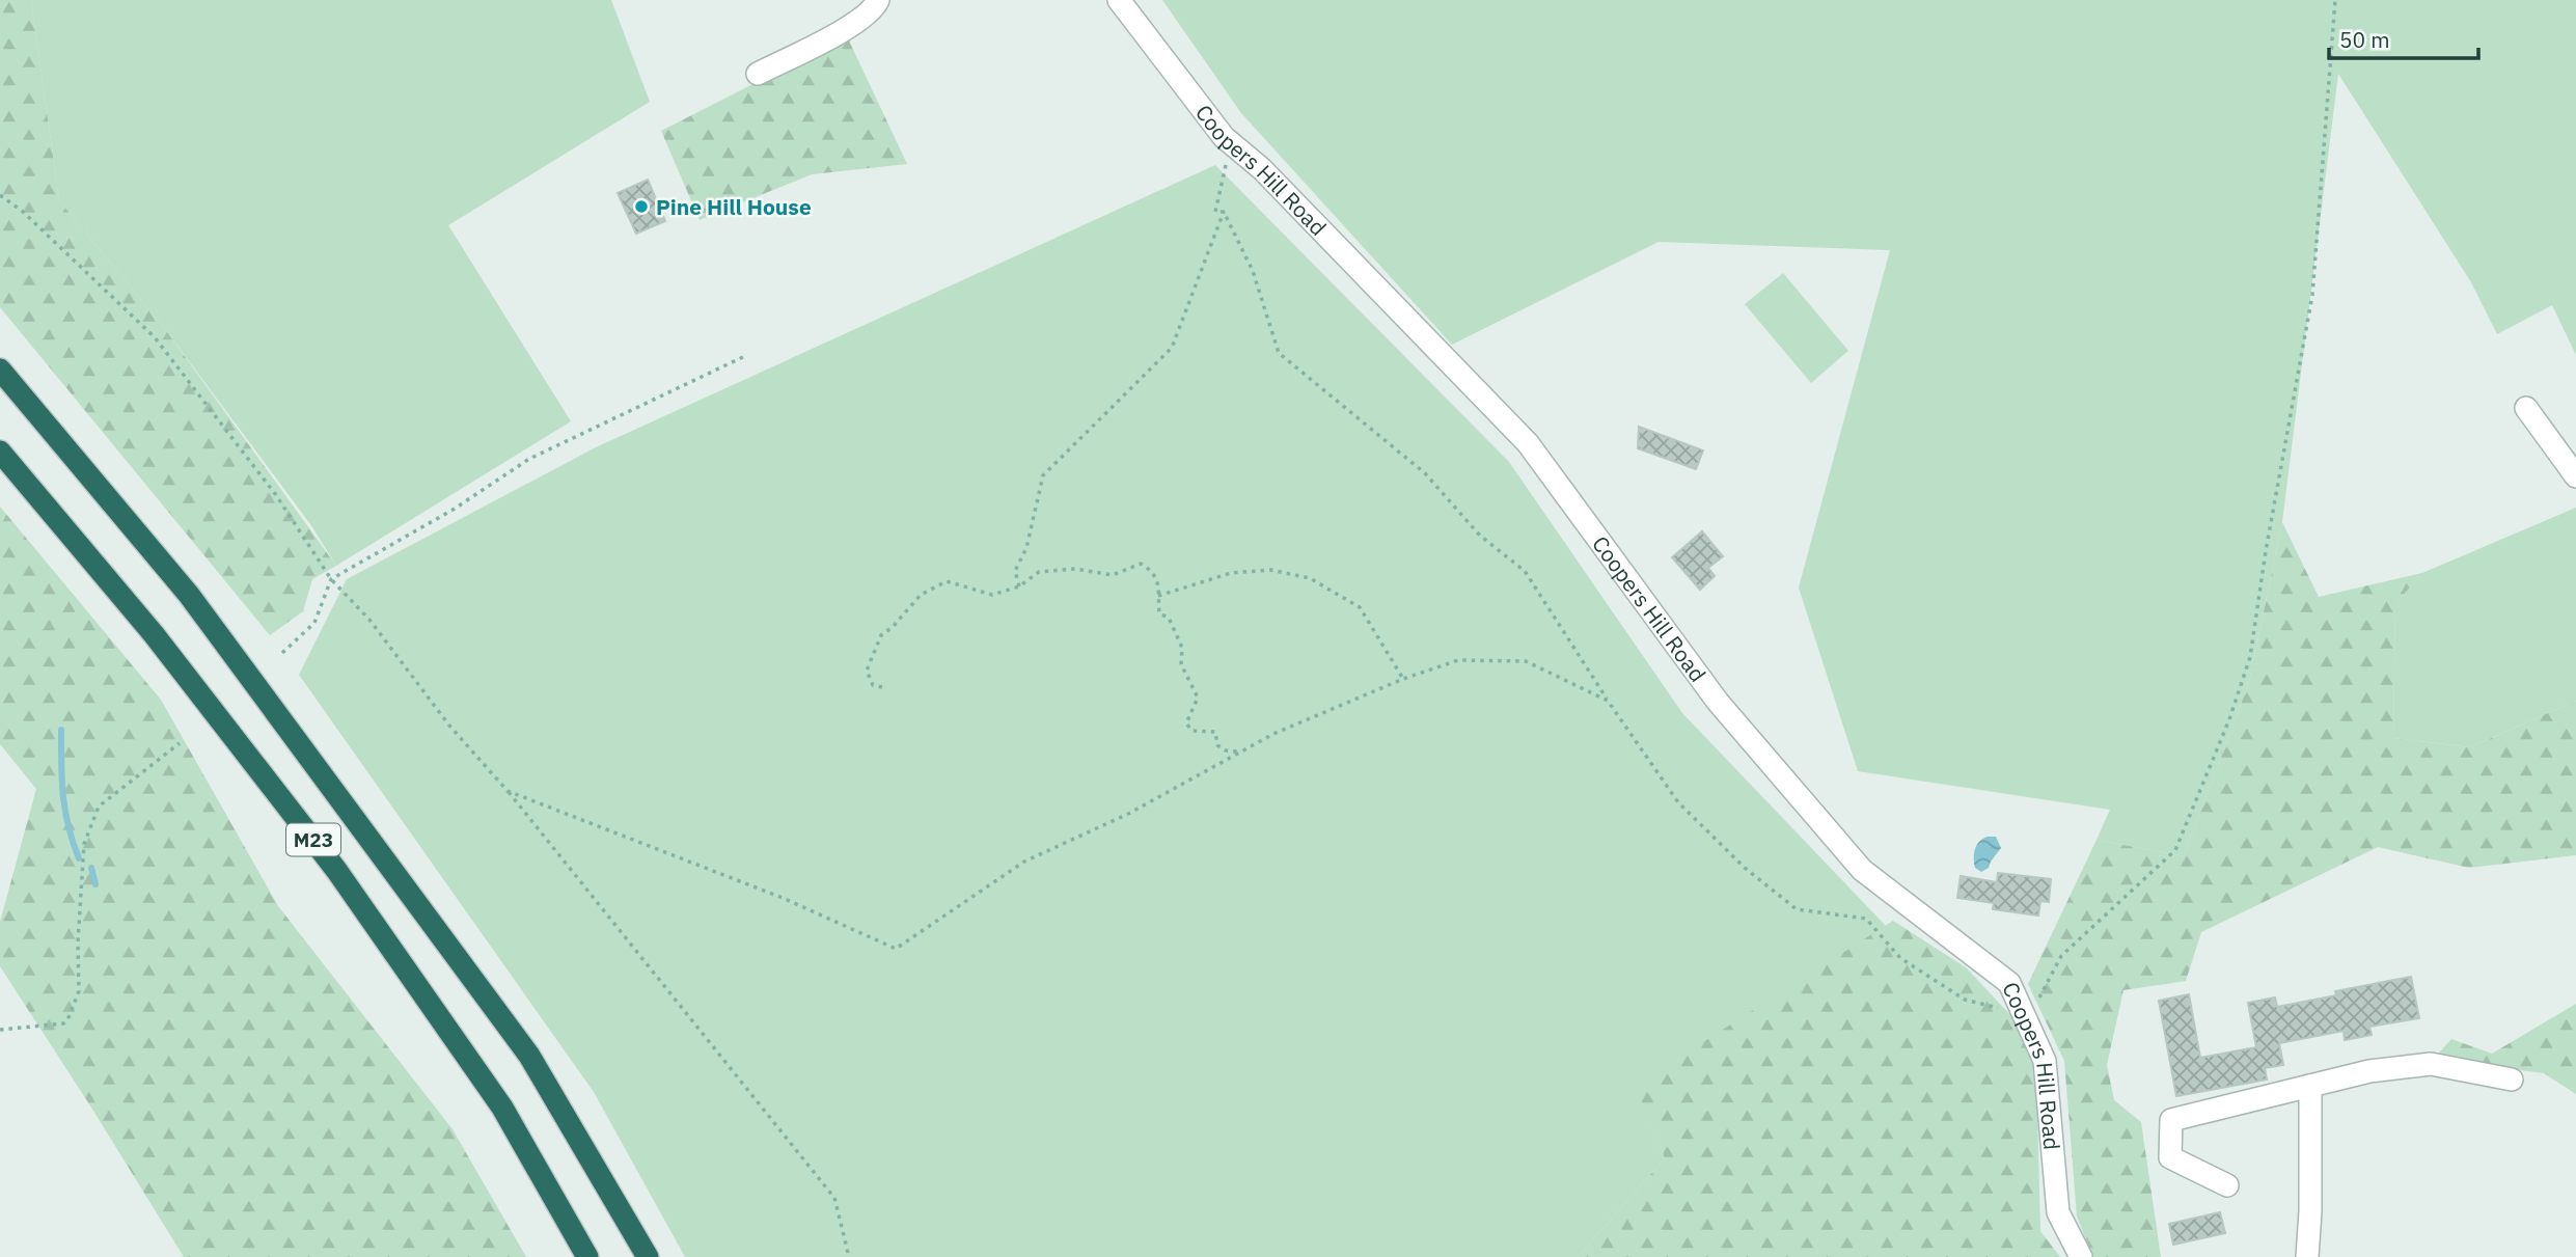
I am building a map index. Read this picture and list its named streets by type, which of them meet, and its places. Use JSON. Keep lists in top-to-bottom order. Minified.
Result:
{"streets":{"highway":["M23"],"street":["Coopers Hill Road"]},"places":["Pine Hill House"],"scale_bar":"50 m"}
